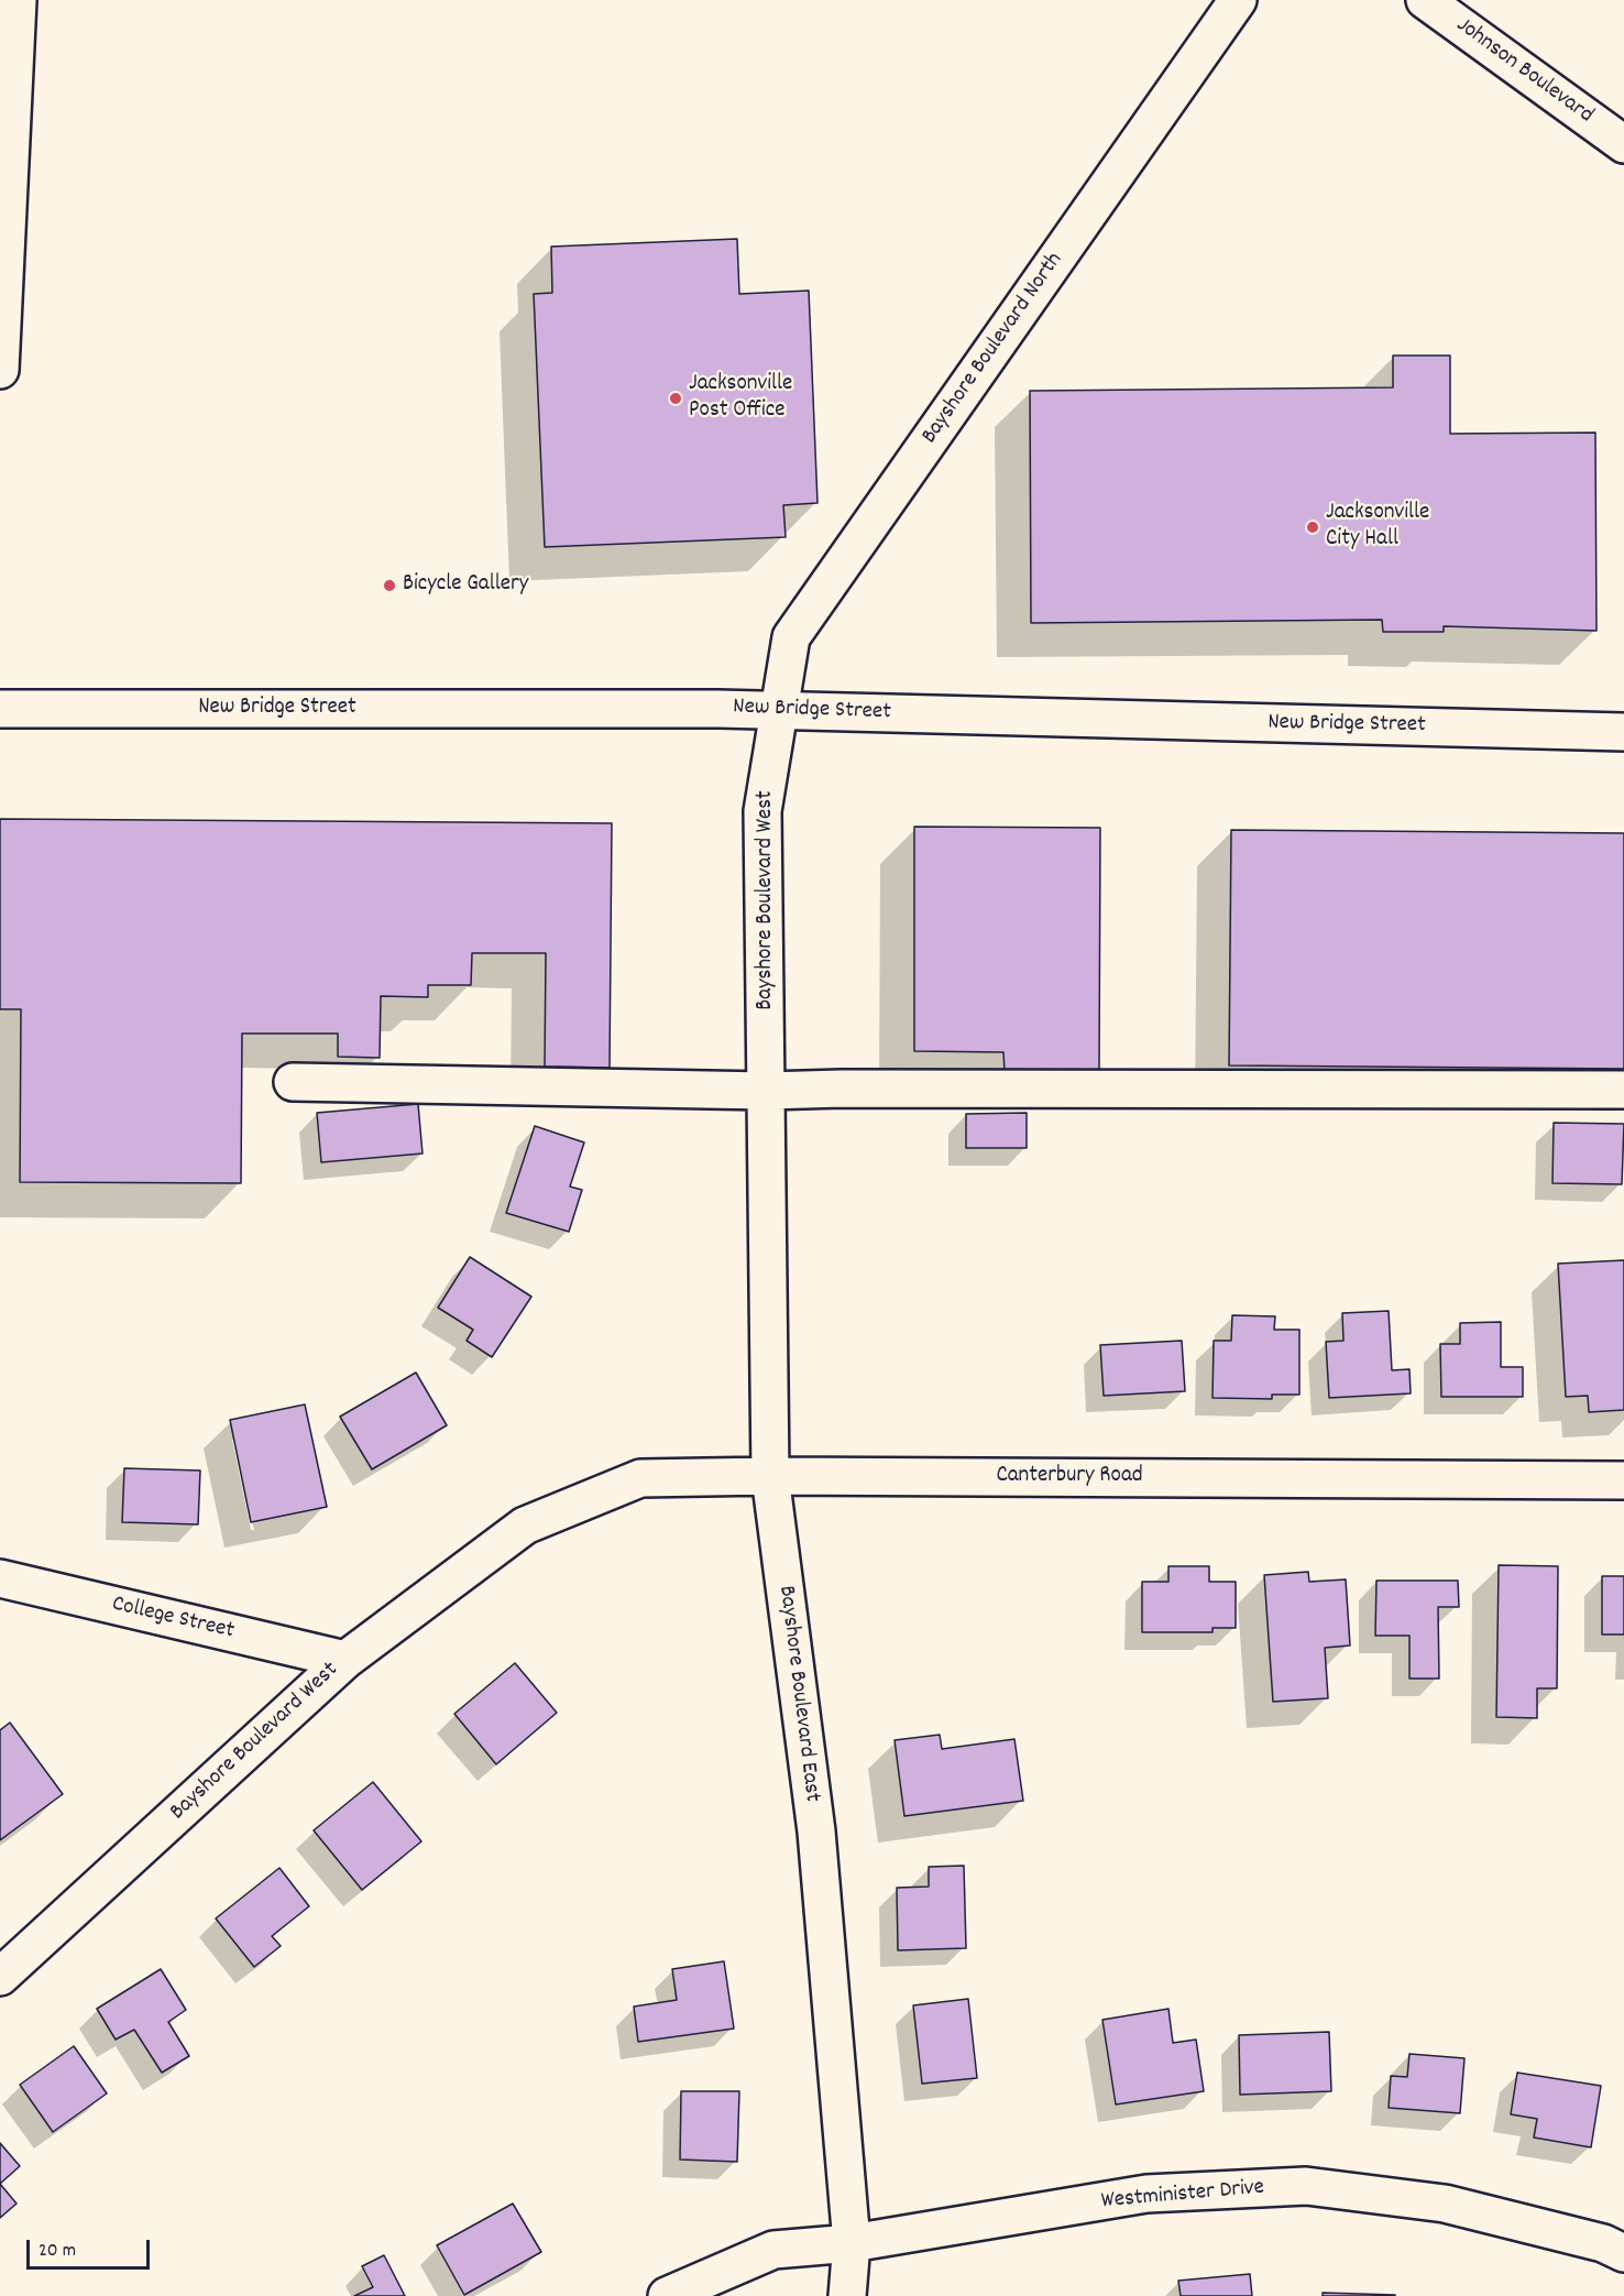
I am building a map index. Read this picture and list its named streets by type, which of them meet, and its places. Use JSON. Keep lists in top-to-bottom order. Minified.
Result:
{"streets":{"street":["Johnson Boulevard","Bayshore Boulevard North","New Bridge Street","Bayshore Boulevard West","Canterbury Road","College Street","Bayshore Boulevard East","Westminister Drive"]},"crossings":[["Bayshore Boulevard North","New Bridge Street"],["Bayshore Boulevard North","Bayshore Boulevard West"],["New Bridge Street","Bayshore Boulevard West"],["Bayshore Boulevard West","Canterbury Road"],["Bayshore Boulevard West","College Street"],["Bayshore Boulevard West","Bayshore Boulevard East"],["Canterbury Road","Bayshore Boulevard East"],["Bayshore Boulevard East","Westminister Drive"]],"places":["Jacksonville Post Office","Jacksonville City Hall","Bicycle Gallery"],"scale_bar":"20 m"}
